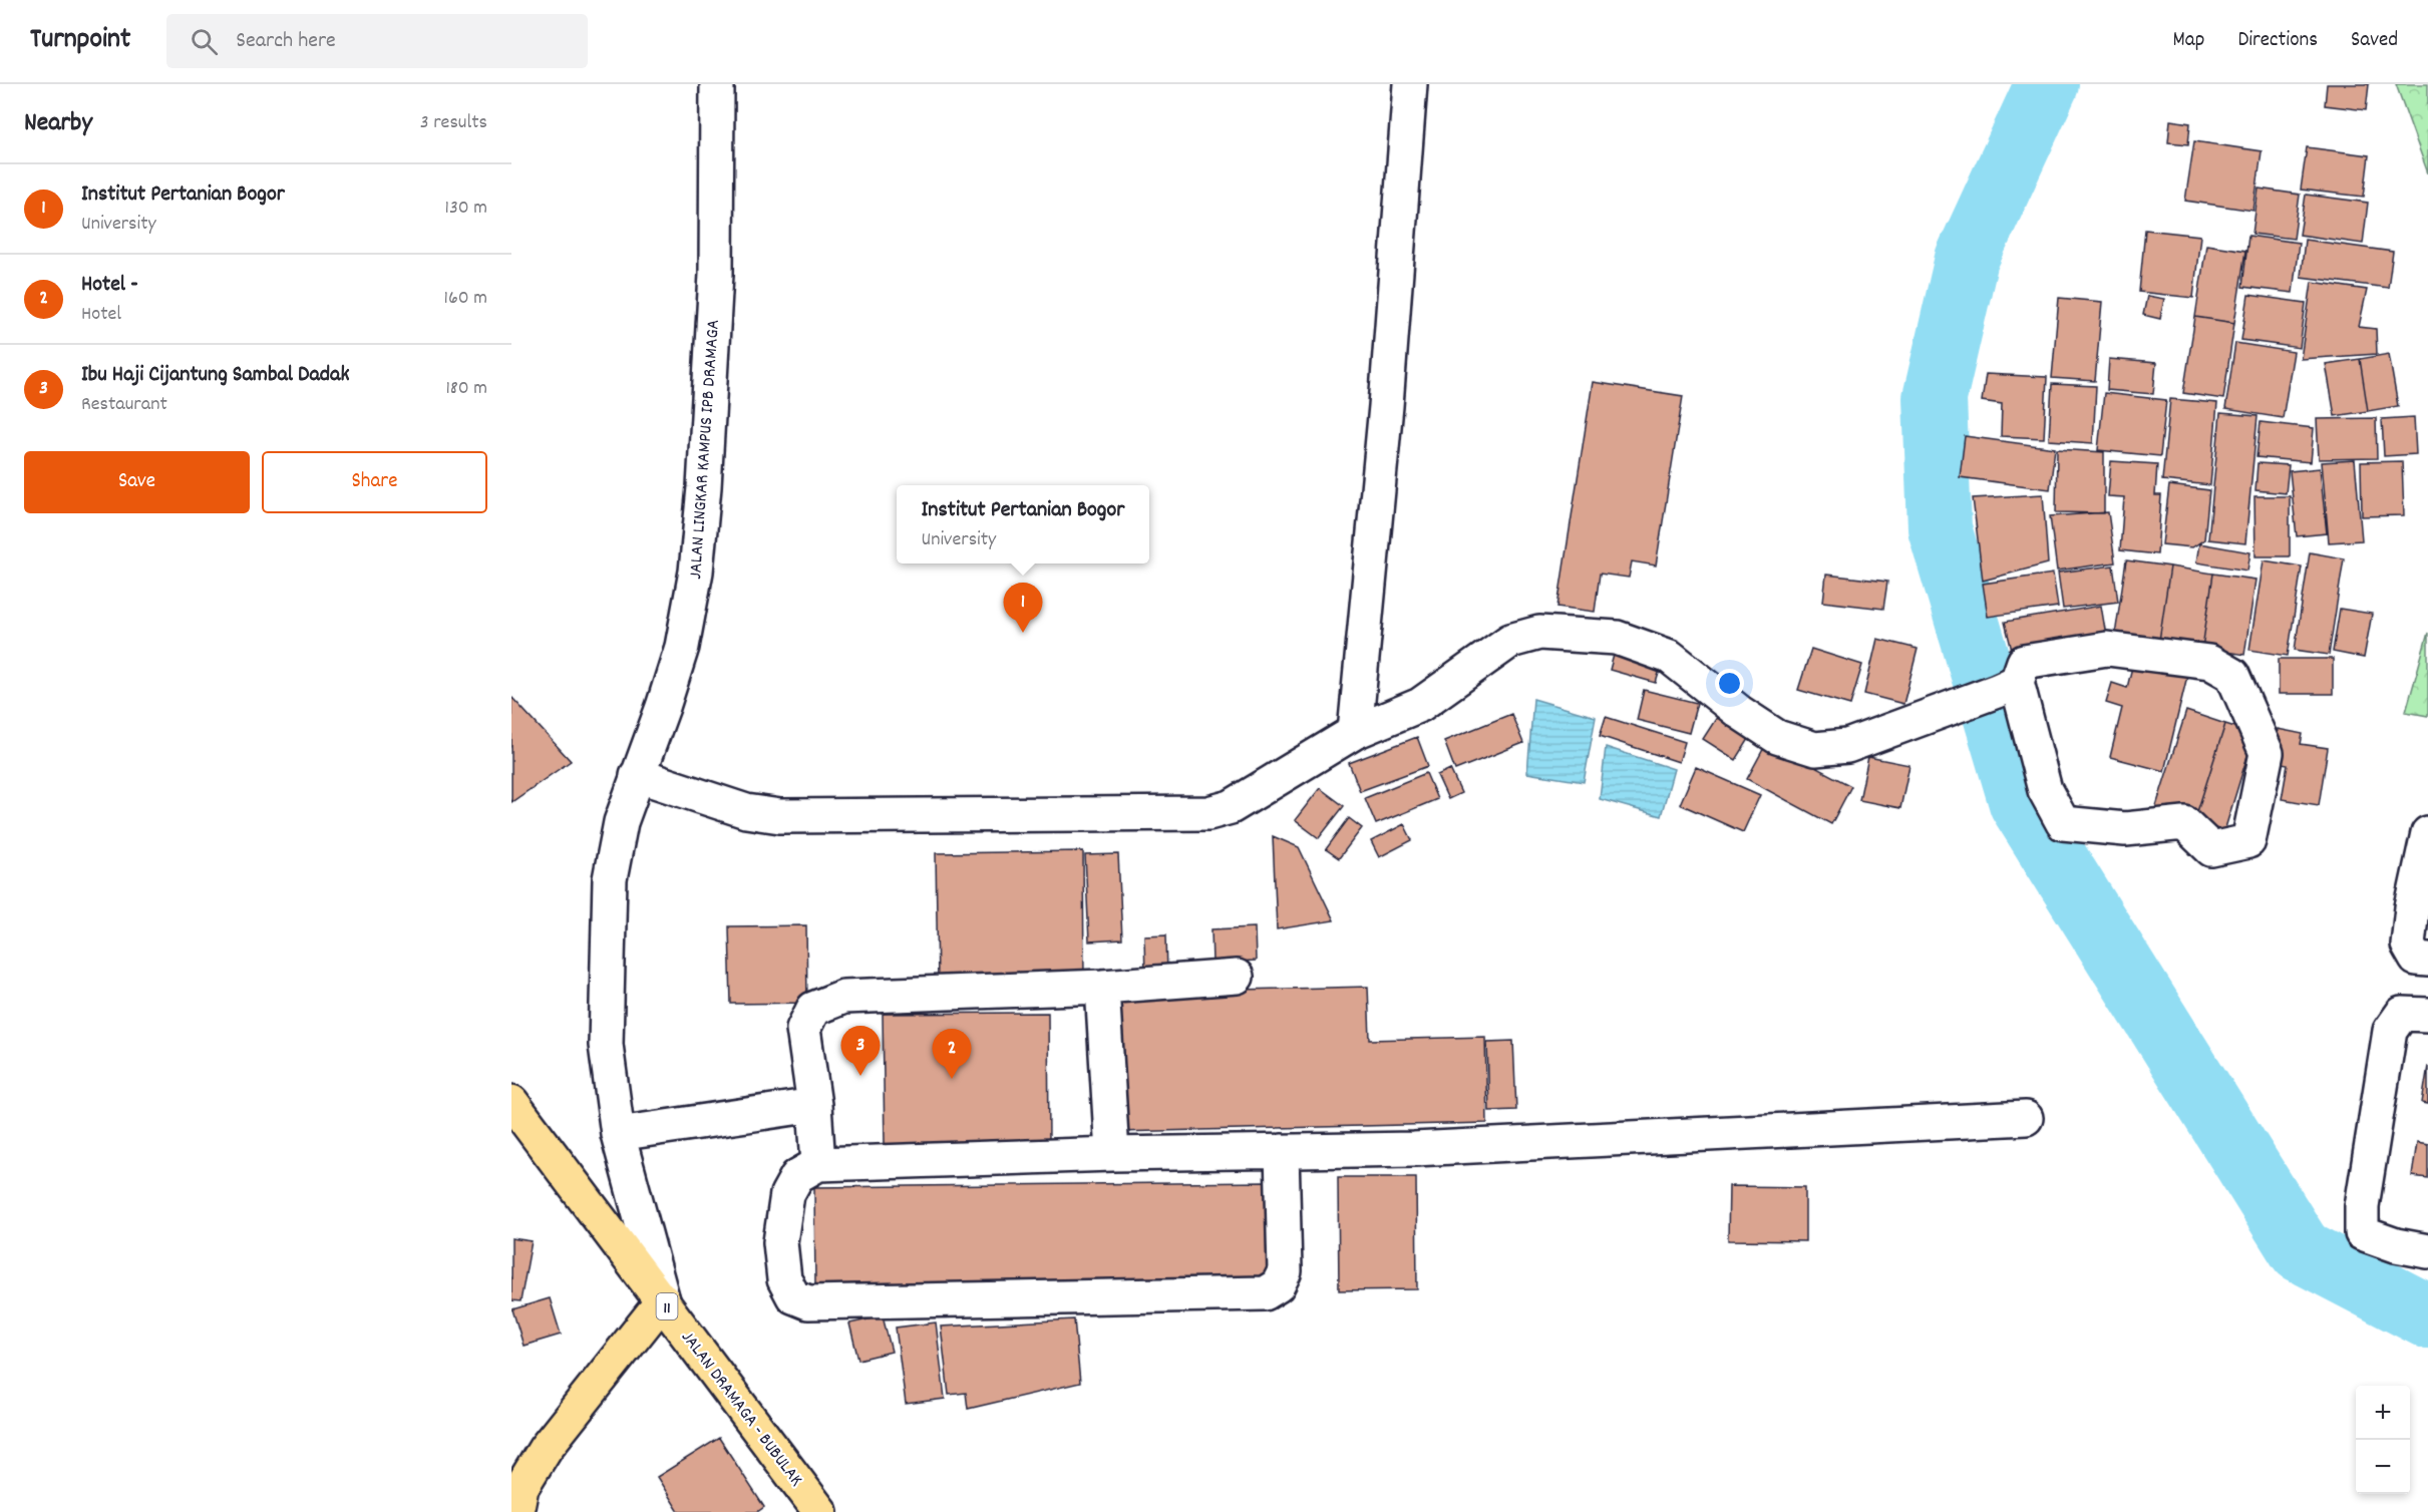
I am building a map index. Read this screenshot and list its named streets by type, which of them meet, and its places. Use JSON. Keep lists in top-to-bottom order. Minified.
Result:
{"streets":{"main road":["11","JALAN DRAMAGA - BUBULAK"],"street":["JALAN LINGKAR KAMPUS IPB DRAMAGA"]},"crossings":[["JALAN LINGKAR KAMPUS IPB DRAMAGA","JALAN DRAMAGA - BUBULAK"]],"page":{"header":"Turnpoint","search":"Search here","nav":["Map","Directions","Saved"],"heading":["Nearby","3 results"],"list":[{"mark":"1","name":"Institut Pertanian Bogor","note":"University","value":"130 m"},{"mark":"2","name":"Hotel -","note":"Hotel","value":"160 m"},{"mark":"3","name":"Ibu Haji Cijantung Sambal Dadak","note":"Restaurant","value":"180 m"}],"buttons":["Save","Share"],"popup":["Institut Pertanian Bogor","University"],"pins":["1","3","2"],"map_buttons":["+","−"]}}
